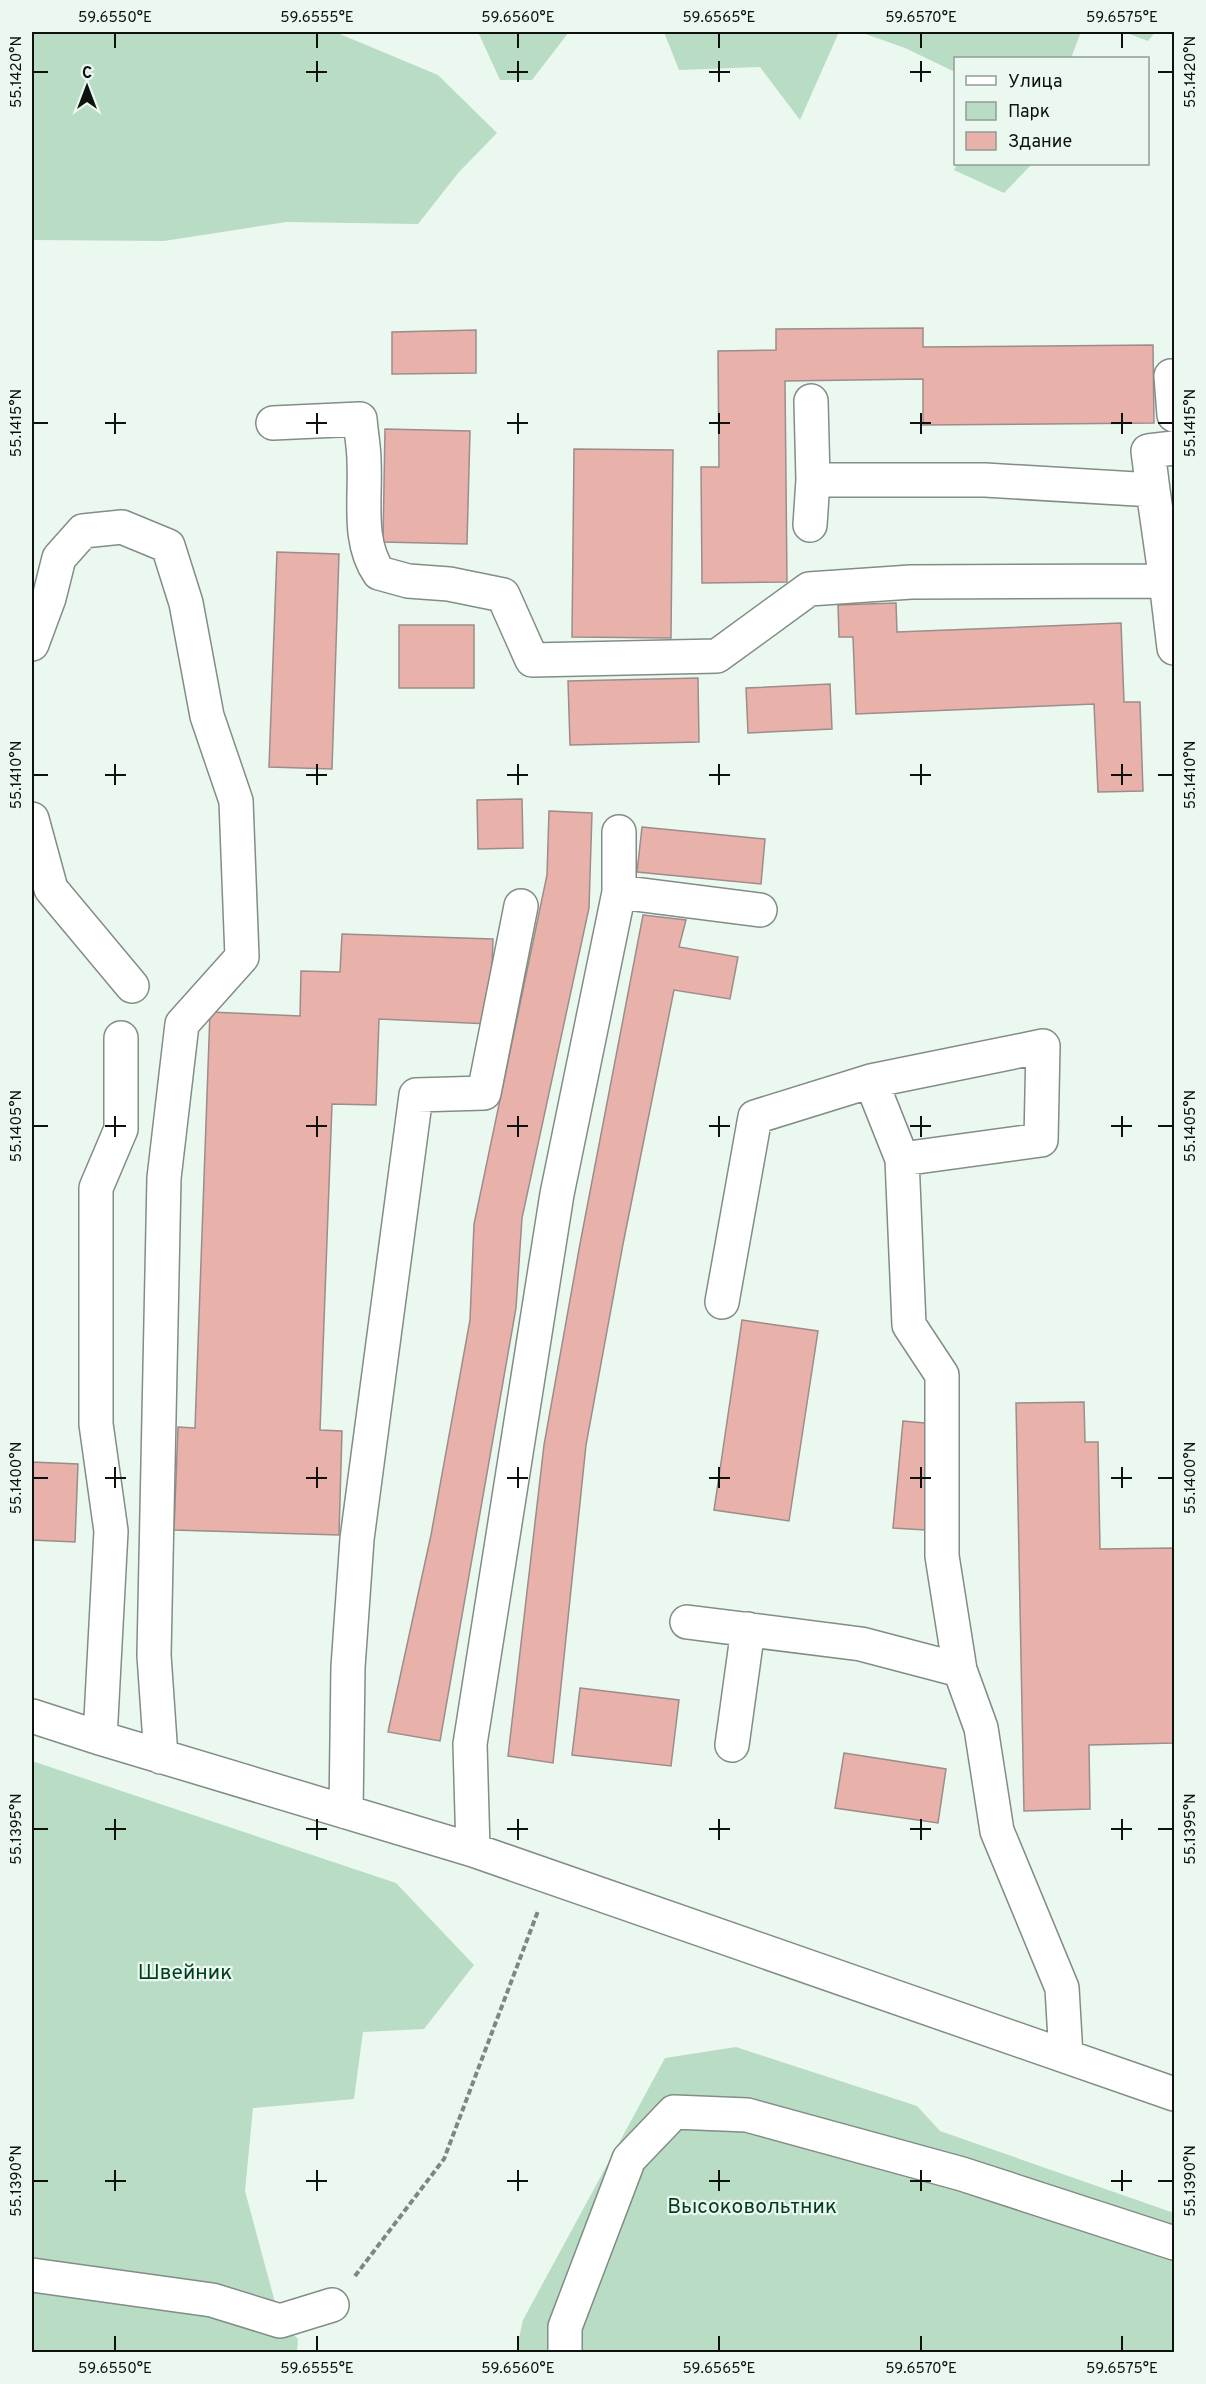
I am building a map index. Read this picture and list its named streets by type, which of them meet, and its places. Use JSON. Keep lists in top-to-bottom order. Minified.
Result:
{"parks":["Швейник","Высоковольтник"],"legend":["Улица","Парк","Здание"],"north":"top","coordinates":["59.6550°E","59.6555°E","59.6560°E","59.6565°E","59.6570°E","59.6575°E","55.1420°N","55.1415°N","55.1410°N","55.1405°N","55.1400°N","55.1395°N","55.1390°N"]}
